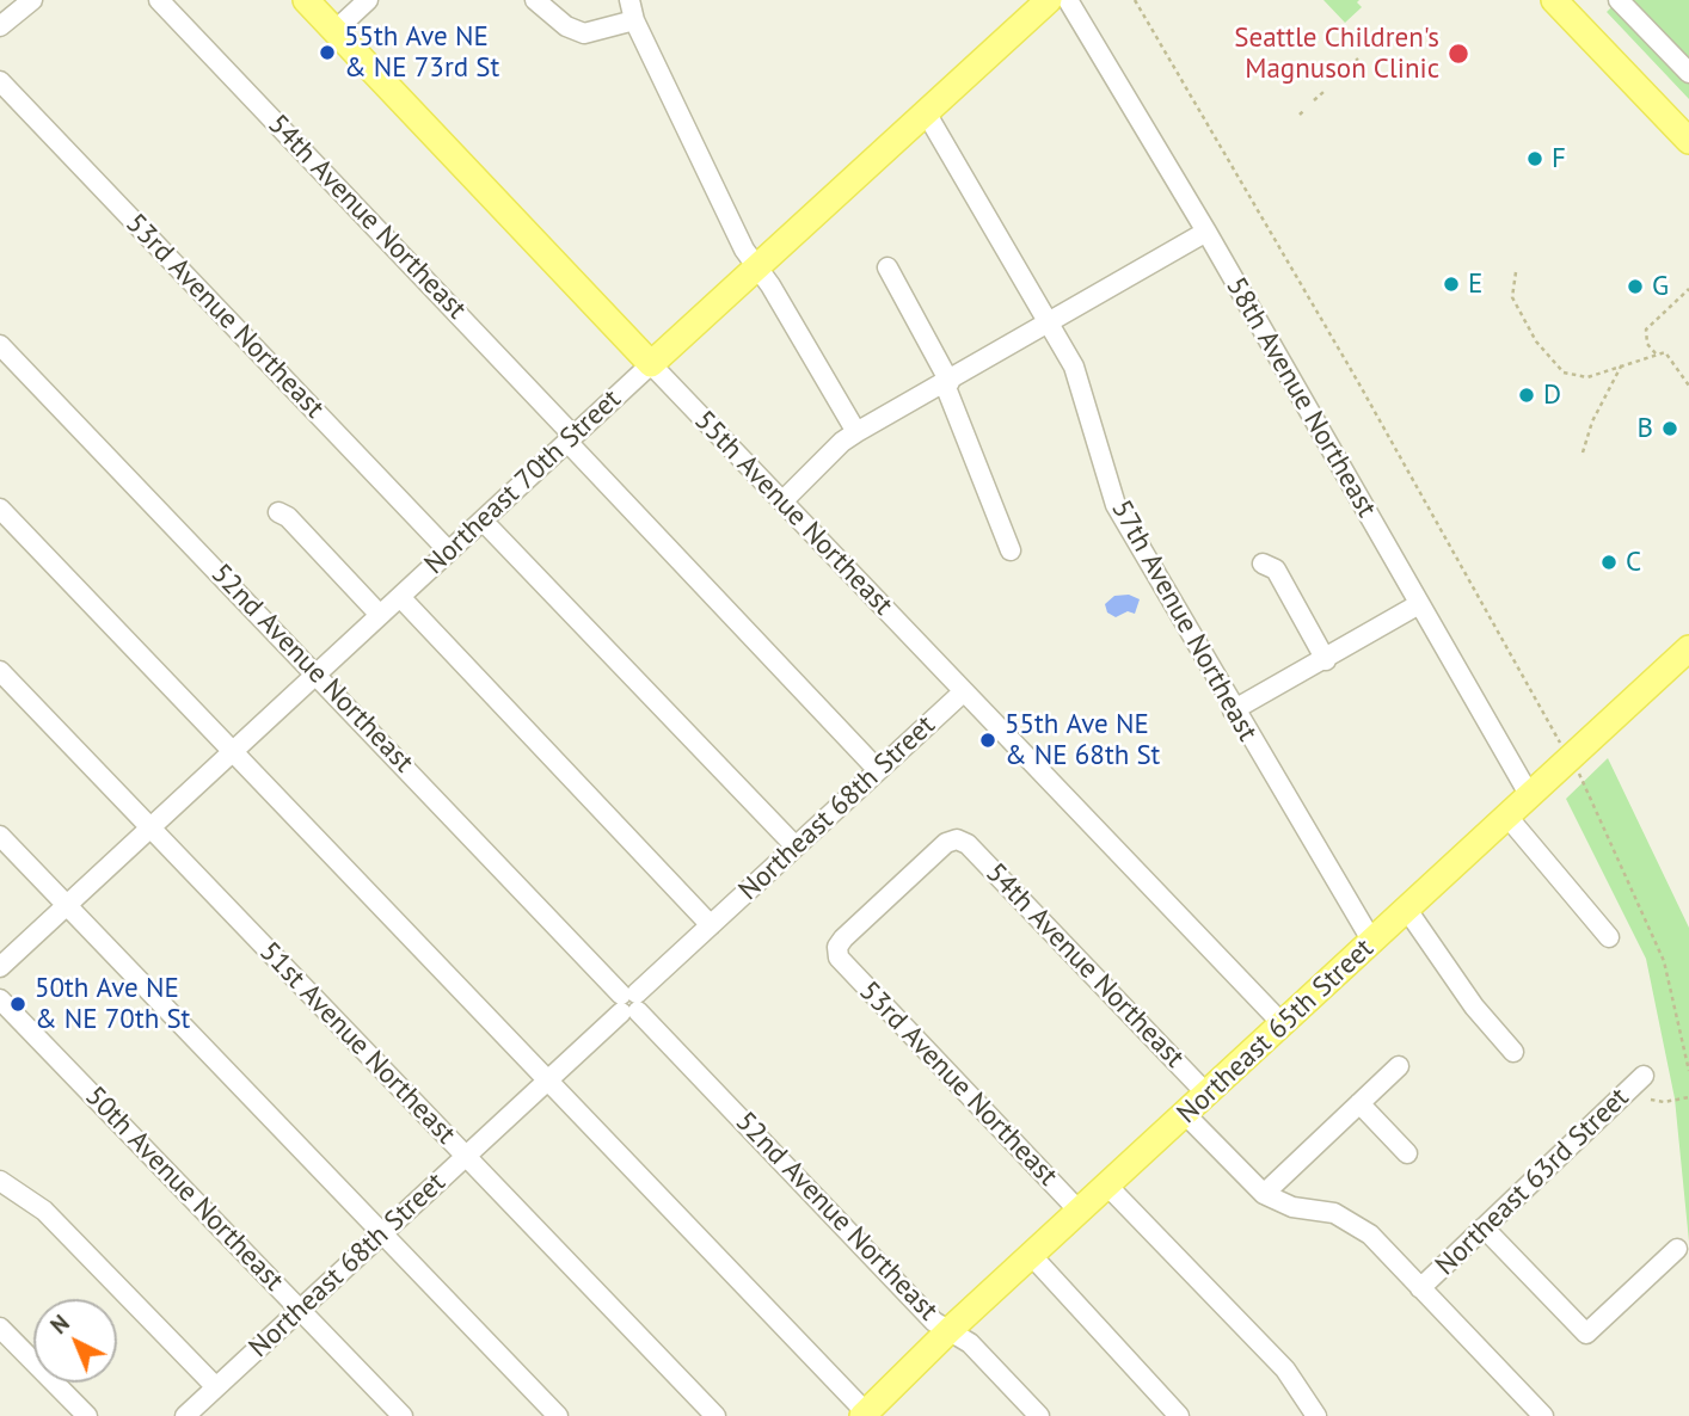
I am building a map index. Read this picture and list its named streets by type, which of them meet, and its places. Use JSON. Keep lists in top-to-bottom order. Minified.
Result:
{"streets":{"main road":["Northeast 70th Street","55th Avenue Northeast","Northeast 65th Street"],"street":["54th Avenue Northeast","53rd Avenue Northeast","58th Avenue Northeast","57th Avenue Northeast","52nd Avenue Northeast","Northeast 68th Street","51st Avenue Northeast","Northeast 63rd Street","50th Avenue Northeast"]},"crossings":[["54th Avenue Northeast","53rd Avenue Northeast"],["54th Avenue Northeast","Northeast 70th Street"],["54th Avenue Northeast","Northeast 68th Street"],["54th Avenue Northeast","Northeast 65th Street"],["53rd Avenue Northeast","Northeast 70th Street"],["53rd Avenue Northeast","Northeast 65th Street"],["58th Avenue Northeast","Northeast 65th Street"],["Northeast 70th Street","55th Avenue Northeast"],["Northeast 70th Street","57th Avenue Northeast"],["Northeast 70th Street","52nd Avenue Northeast"],["Northeast 70th Street","51st Avenue Northeast"],["55th Avenue Northeast","Northeast 68th Street"],["55th Avenue Northeast","Northeast 65th Street"],["57th Avenue Northeast","Northeast 65th Street"],["52nd Avenue Northeast","Northeast 68th Street"],["52nd Avenue Northeast","Northeast 65th Street"],["Northeast 68th Street","51st Avenue Northeast"],["Northeast 68th Street","50th Avenue Northeast"]],"places":["55th Ave NE & NE 73rd St","Seattle Children's Magnuson Clinic","F","E","G","D","B","C","55th Ave NE & NE 68th St","50th Ave NE & NE 70th St"],"north":"top left"}
